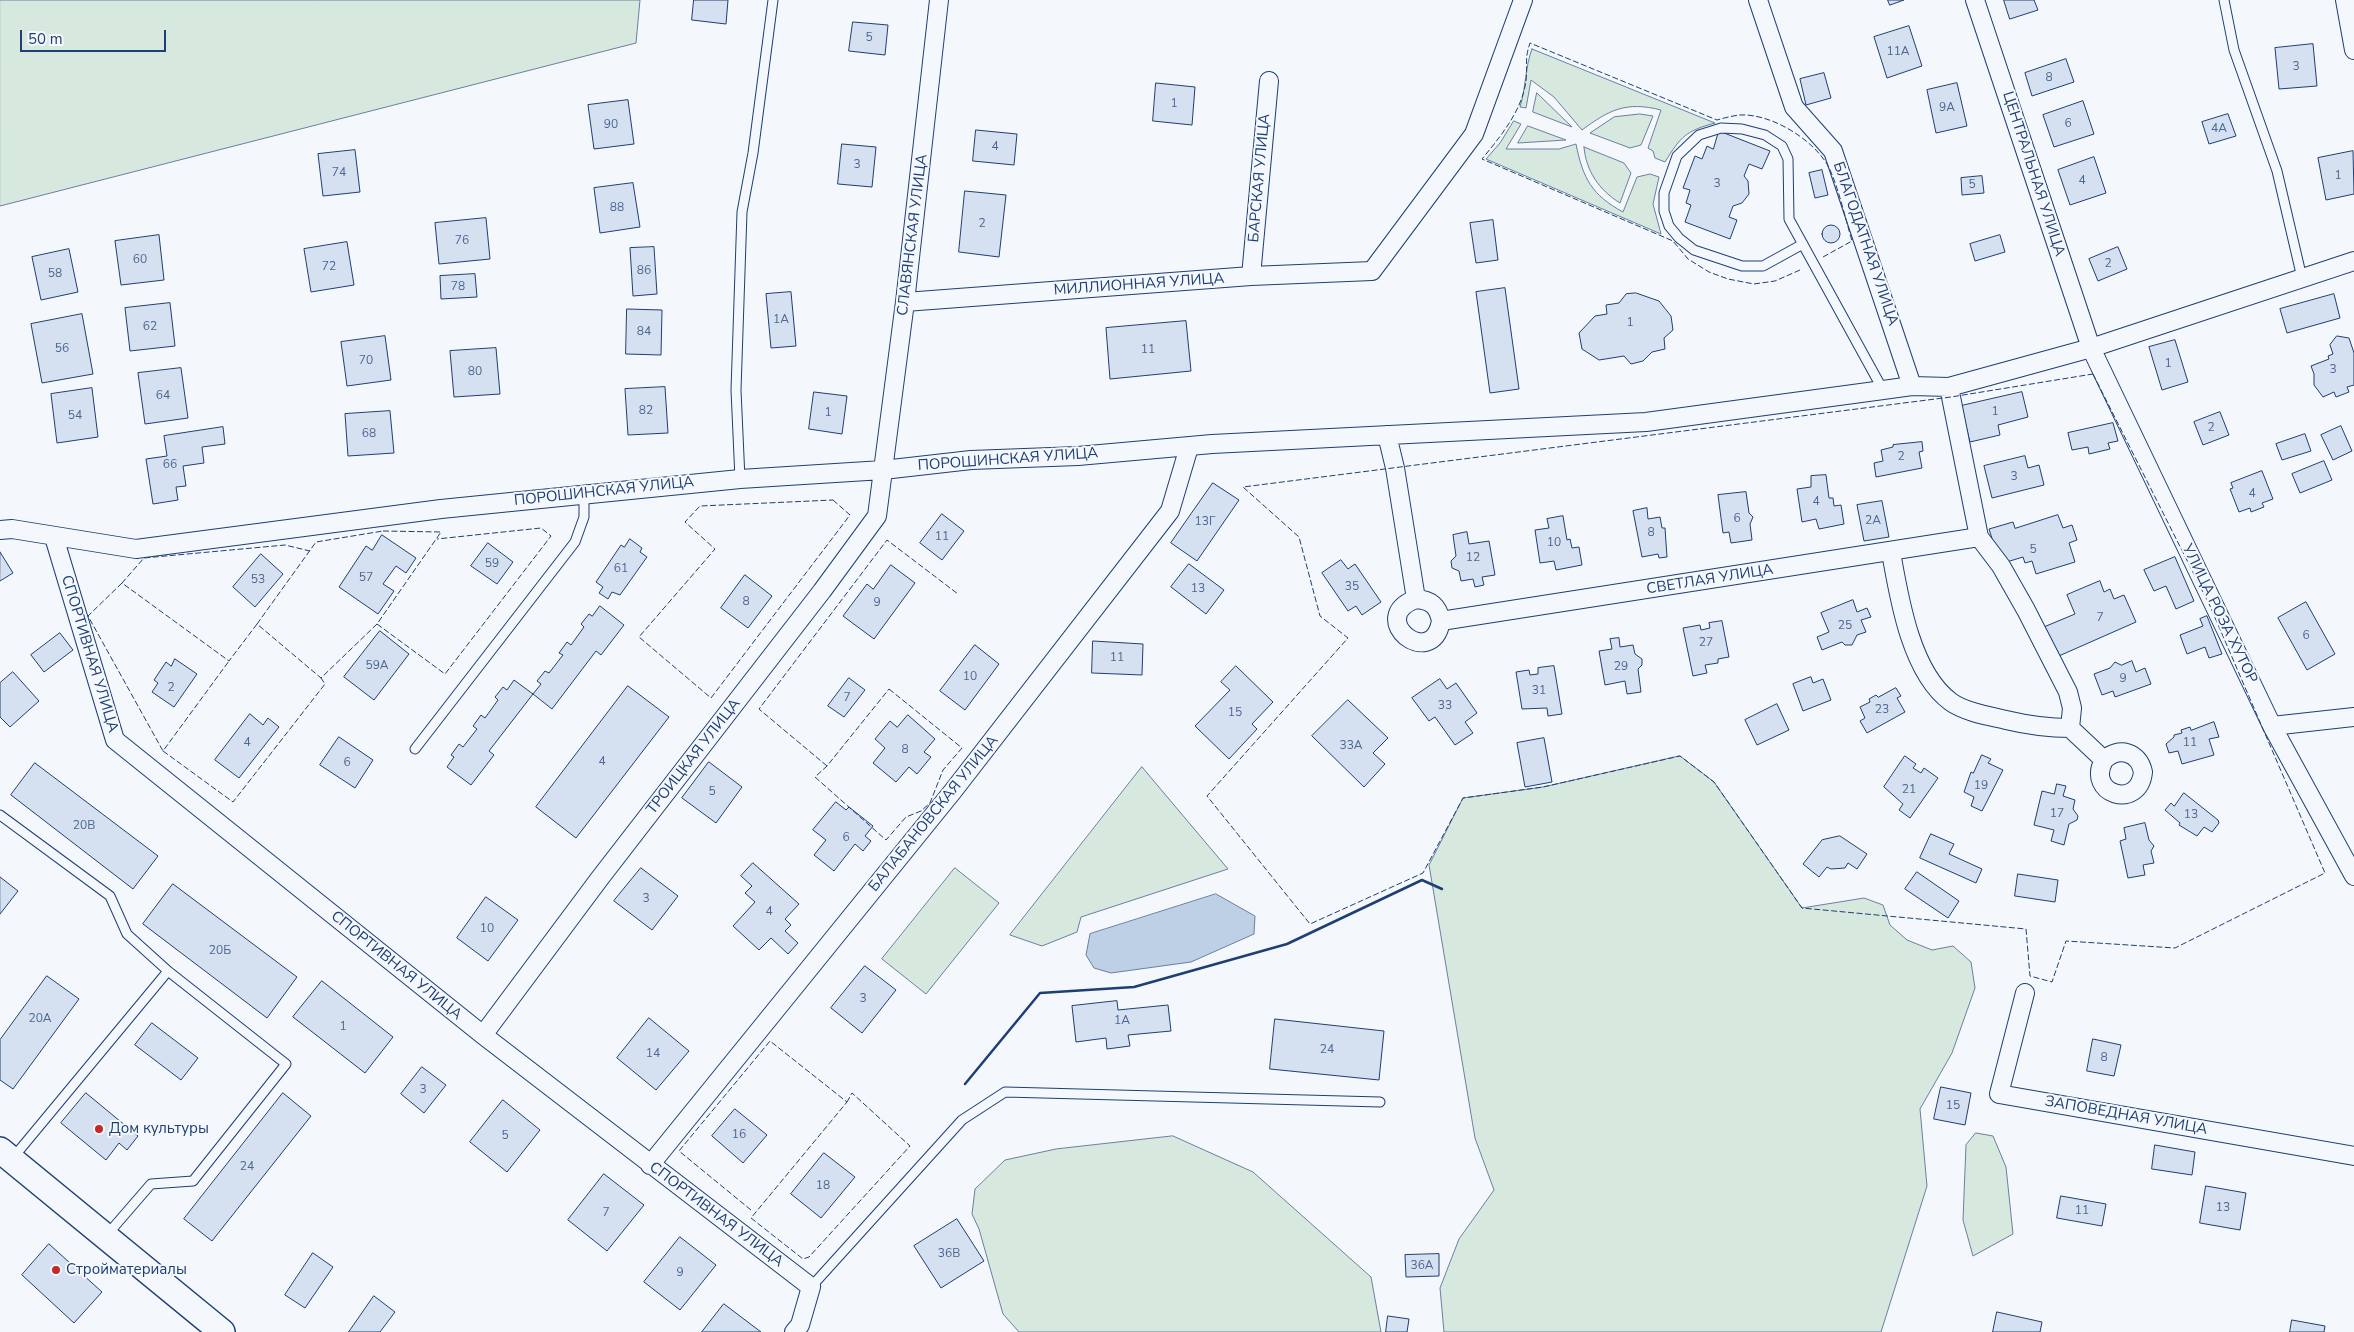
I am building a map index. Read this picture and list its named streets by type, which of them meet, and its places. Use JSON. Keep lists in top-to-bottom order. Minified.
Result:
{"streets":{"street":["ЦЕНТРАЛЬНАЯ УЛИЦА","БАРСКАЯ УЛИЦА","СЛАВЯНСКАЯ УЛИЦА","БЛАГОДАТНАЯ УЛИЦА","МИЛЛИОННАЯ УЛИЦА","ПОРОШИНСКАЯ УЛИЦА","СВЕТЛАЯ УЛИЦА","УЛИЦА РОЗА ХУТОР","СПОРТИВНАЯ УЛИЦА","ТРОИЦКАЯ УЛИЦА","БАЛАБАНОВСКАЯ УЛИЦА","ЗАПОВЕДНАЯ УЛИЦА"]},"crossings":[["ЦЕНТРАЛЬНАЯ УЛИЦА","ПОРОШИНСКАЯ УЛИЦА"],["ЦЕНТРАЛЬНАЯ УЛИЦА","УЛИЦА РОЗА ХУТОР"],["БАРСКАЯ УЛИЦА","МИЛЛИОННАЯ УЛИЦА"],["СЛАВЯНСКАЯ УЛИЦА","МИЛЛИОННАЯ УЛИЦА"],["СЛАВЯНСКАЯ УЛИЦА","ПОРОШИНСКАЯ УЛИЦА"],["СЛАВЯНСКАЯ УЛИЦА","ТРОИЦКАЯ УЛИЦА"],["БЛАГОДАТНАЯ УЛИЦА","ПОРОШИНСКАЯ УЛИЦА"],["ПОРОШИНСКАЯ УЛИЦА","УЛИЦА РОЗА ХУТОР"],["ПОРОШИНСКАЯ УЛИЦА","СПОРТИВНАЯ УЛИЦА"],["ПОРОШИНСКАЯ УЛИЦА","ТРОИЦКАЯ УЛИЦА"],["ПОРОШИНСКАЯ УЛИЦА","БАЛАБАНОВСКАЯ УЛИЦА"],["СПОРТИВНАЯ УЛИЦА","ТРОИЦКАЯ УЛИЦА"],["СПОРТИВНАЯ УЛИЦА","БАЛАБАНОВСКАЯ УЛИЦА"]],"places":["Дом культуры","Стройматериалы"],"house_numbers":["5","11А","3","8","1","9А","6","90","4А","4","3","74","1","4","3","5","88","2","76","60","2","72","86","58","78","1А","1","62","84","56","11","70","1","3","80","64","82","1","1","54","2","68","2","66","3","4","4","6","2А","13Г","8","11","10","5","12","59","61","57","53","35","13","8","9","7","25","6","27","11","59А","29","10","9","2","31","7","33","23","15","4","11","33А","8","4","6","19","21","5","17","13","20В","6","3","4","10","20Б","3","20А","1А","1","24","14","8","3","15","16","5","24","18","13","11","7","36В","36А","9"],"scale_bar":"50 m"}
